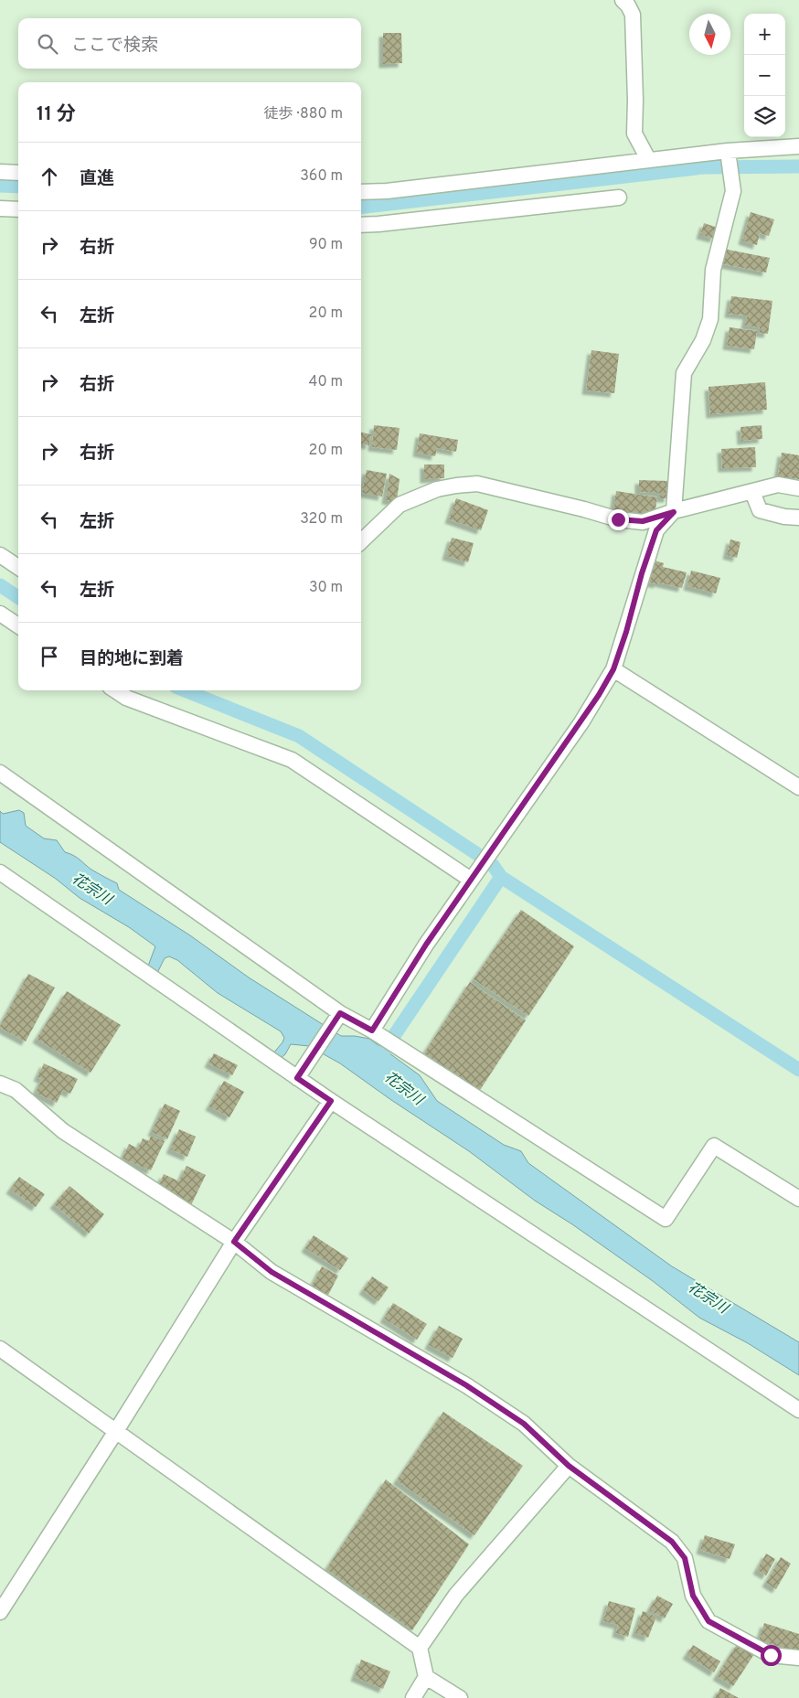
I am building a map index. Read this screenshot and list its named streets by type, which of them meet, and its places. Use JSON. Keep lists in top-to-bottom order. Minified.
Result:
{"water":["花宗川"],"north":"bottom","page":{"map_buttons":["+","−"],"search":"ここで検索","heading":["11 分","徒歩 · 880 m"],"list":[["直進","360 m"],["右折","90 m"],["左折","20 m"],["右折","40 m"],["右折","20 m"],["左折","320 m"],["左折","30 m"],"目的地に到着"]}}
